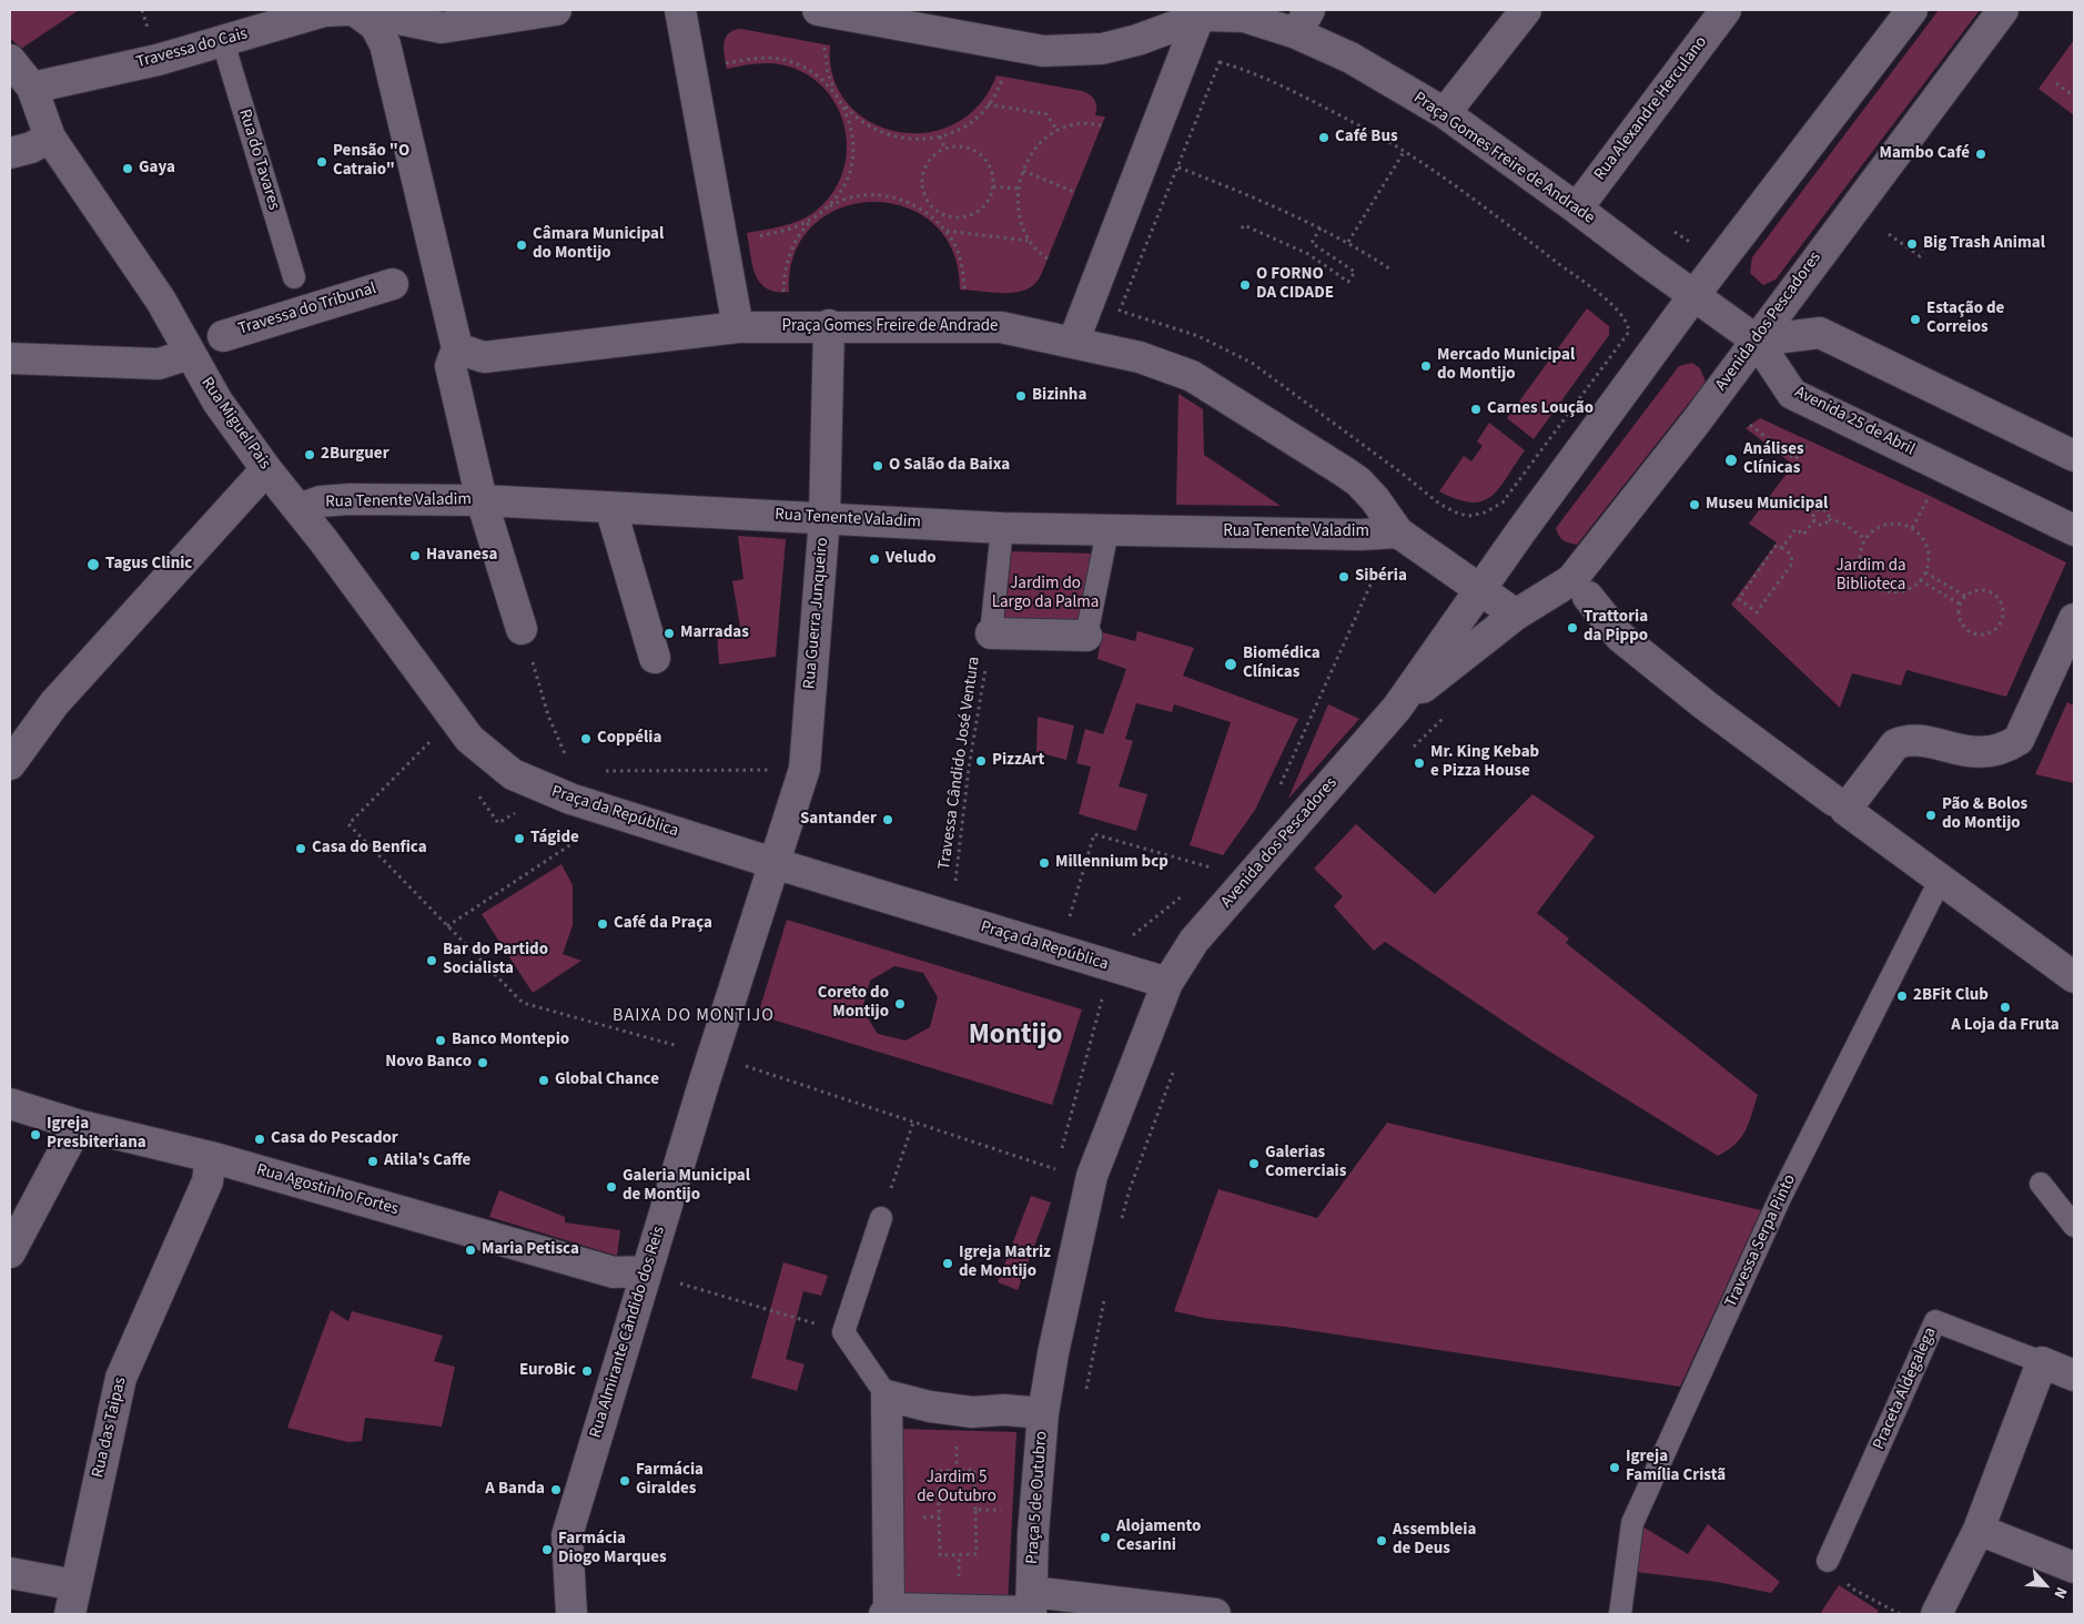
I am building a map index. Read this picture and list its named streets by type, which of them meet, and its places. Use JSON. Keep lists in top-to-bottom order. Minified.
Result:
{"streets":{"street":["Travessa do Cais","Rua Alexandre Herculano","Praça Gomes Freire de Andrade","Travessa do Tribunal","Avenida dos Pescadores","Avenida 25 de Abril","Rua Miguel Pais","Rua Tenente Valadim","Rua Guerra Junqueiro","Praça da República","Rua Agostinho Fortes","Rua Almirante Cândido dos Reis","Praceta Aldegalega","Rua das Taipas","Praça 5 de Outubro"],"lane":["Rua do Tavares","Travessa Serpa Pinto"],"path":["Travessa Cândido José Ventura"]},"crossings":[["Travessa do Cais","Rua do Tavares"],["Travessa do Cais","Rua Miguel Pais"],["Rua Alexandre Herculano","Praça Gomes Freire de Andrade"],["Praça Gomes Freire de Andrade","Avenida dos Pescadores"],["Praça Gomes Freire de Andrade","Avenida 25 de Abril"],["Praça Gomes Freire de Andrade","Rua Tenente Valadim"],["Praça Gomes Freire de Andrade","Rua Guerra Junqueiro"],["Avenida dos Pescadores","Avenida 25 de Abril"],["Avenida dos Pescadores","Praça da República"],["Rua Miguel Pais","Rua Tenente Valadim"],["Rua Miguel Pais","Praça da República"],["Rua Tenente Valadim","Rua Guerra Junqueiro"],["Rua Guerra Junqueiro","Praça da República"],["Rua Guerra Junqueiro","Rua Almirante Cândido dos Reis"],["Praça da República","Rua Almirante Cândido dos Reis"],["Rua Agostinho Fortes","Rua Almirante Cândido dos Reis"],["Rua Agostinho Fortes","Rua das Taipas"]],"districts":["BAIXA DO MONTIJO","Montijo"],"parks":["Jardim da Biblioteca","Jardim do Largo da Palma","Jardim 5 de Outubro"],"places":["Café Bus","Mambo Café","Pensão \"O Catraio\"","Gaya","Big Trash Animal","Câmara Municipal do Montijo","O FORNO DA CIDADE","Estação de Correios","Mercado Municipal do Montijo","Bizinha","Carnes Loução","2Burguer","Análises Clínicas","O Salão da Baixa","Museu Municipal","Havanesa","Veludo","Tagus Clinic","Sibéria","Trattoria da Pippo","Marradas","Biomédica Clínicas","Coppélia","PizzArt","Mr. King Kebab e Pizza House","Pão & Bolos do Montijo","Santander","Tágide","Casa do Benfica","Millennium bcp","Café da Praça","Bar do Partido Socialista","2BFit Club","Coreto do Montijo","A Loja da Fruta","Banco Montepio","Novo Banco","Global Chance","Igreja Presbiteriana","Casa do Pescador","Atila's Caffe","Galerias Comerciais","Galeria Municipal de Montijo","Maria Petisca","Igreja Matriz de Montijo","EuroBic","Igreja Família Cristã","Farmácia Giraldes","A Banda","Alojamento Cesarini","Assembleia de Deus","Farmácia Diogo Marques"],"north":"bottom right"}
